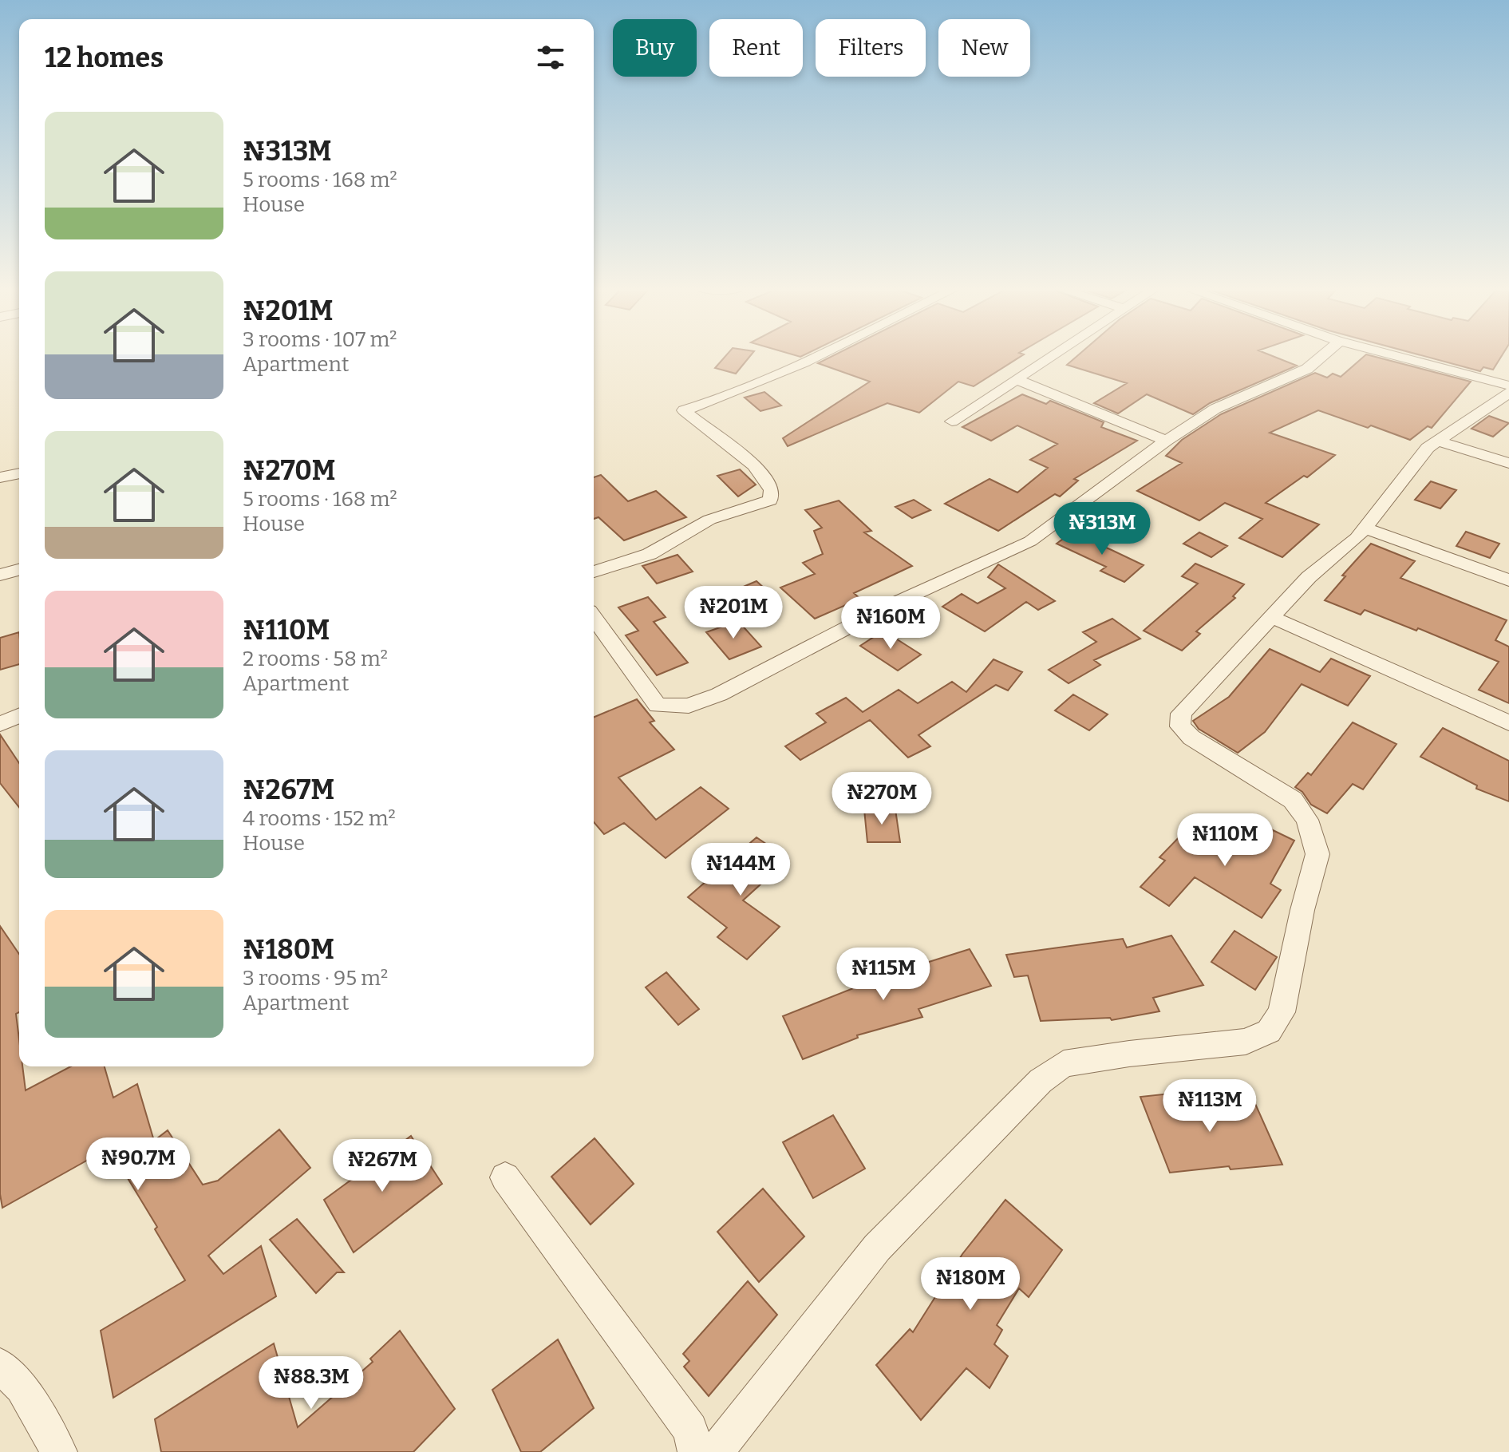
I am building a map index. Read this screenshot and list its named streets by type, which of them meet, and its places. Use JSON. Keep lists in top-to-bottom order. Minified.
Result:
{"page":{"chip":["Buy","Rent","Filters","New"],"heading":"12 homes","list":[{"name":"₦313M","note":"5 rooms · 168 m² · House"},{"name":"₦201M","note":"3 rooms · 107 m² · Apartment"},{"name":"₦270M","note":"5 rooms · 168 m² · House"},{"name":"₦110M","note":"2 rooms · 58 m² · Apartment"},{"name":"₦267M","note":"4 rooms · 152 m² · House"},{"name":"₦180M","note":"3 rooms · 95 m² · Apartment"}],"price":["₦313M","₦201M","₦160M","₦270M","₦110M","₦144M","₦115M","₦113M","₦90.7M","₦267M","₦180M","₦88.3M"]}}
